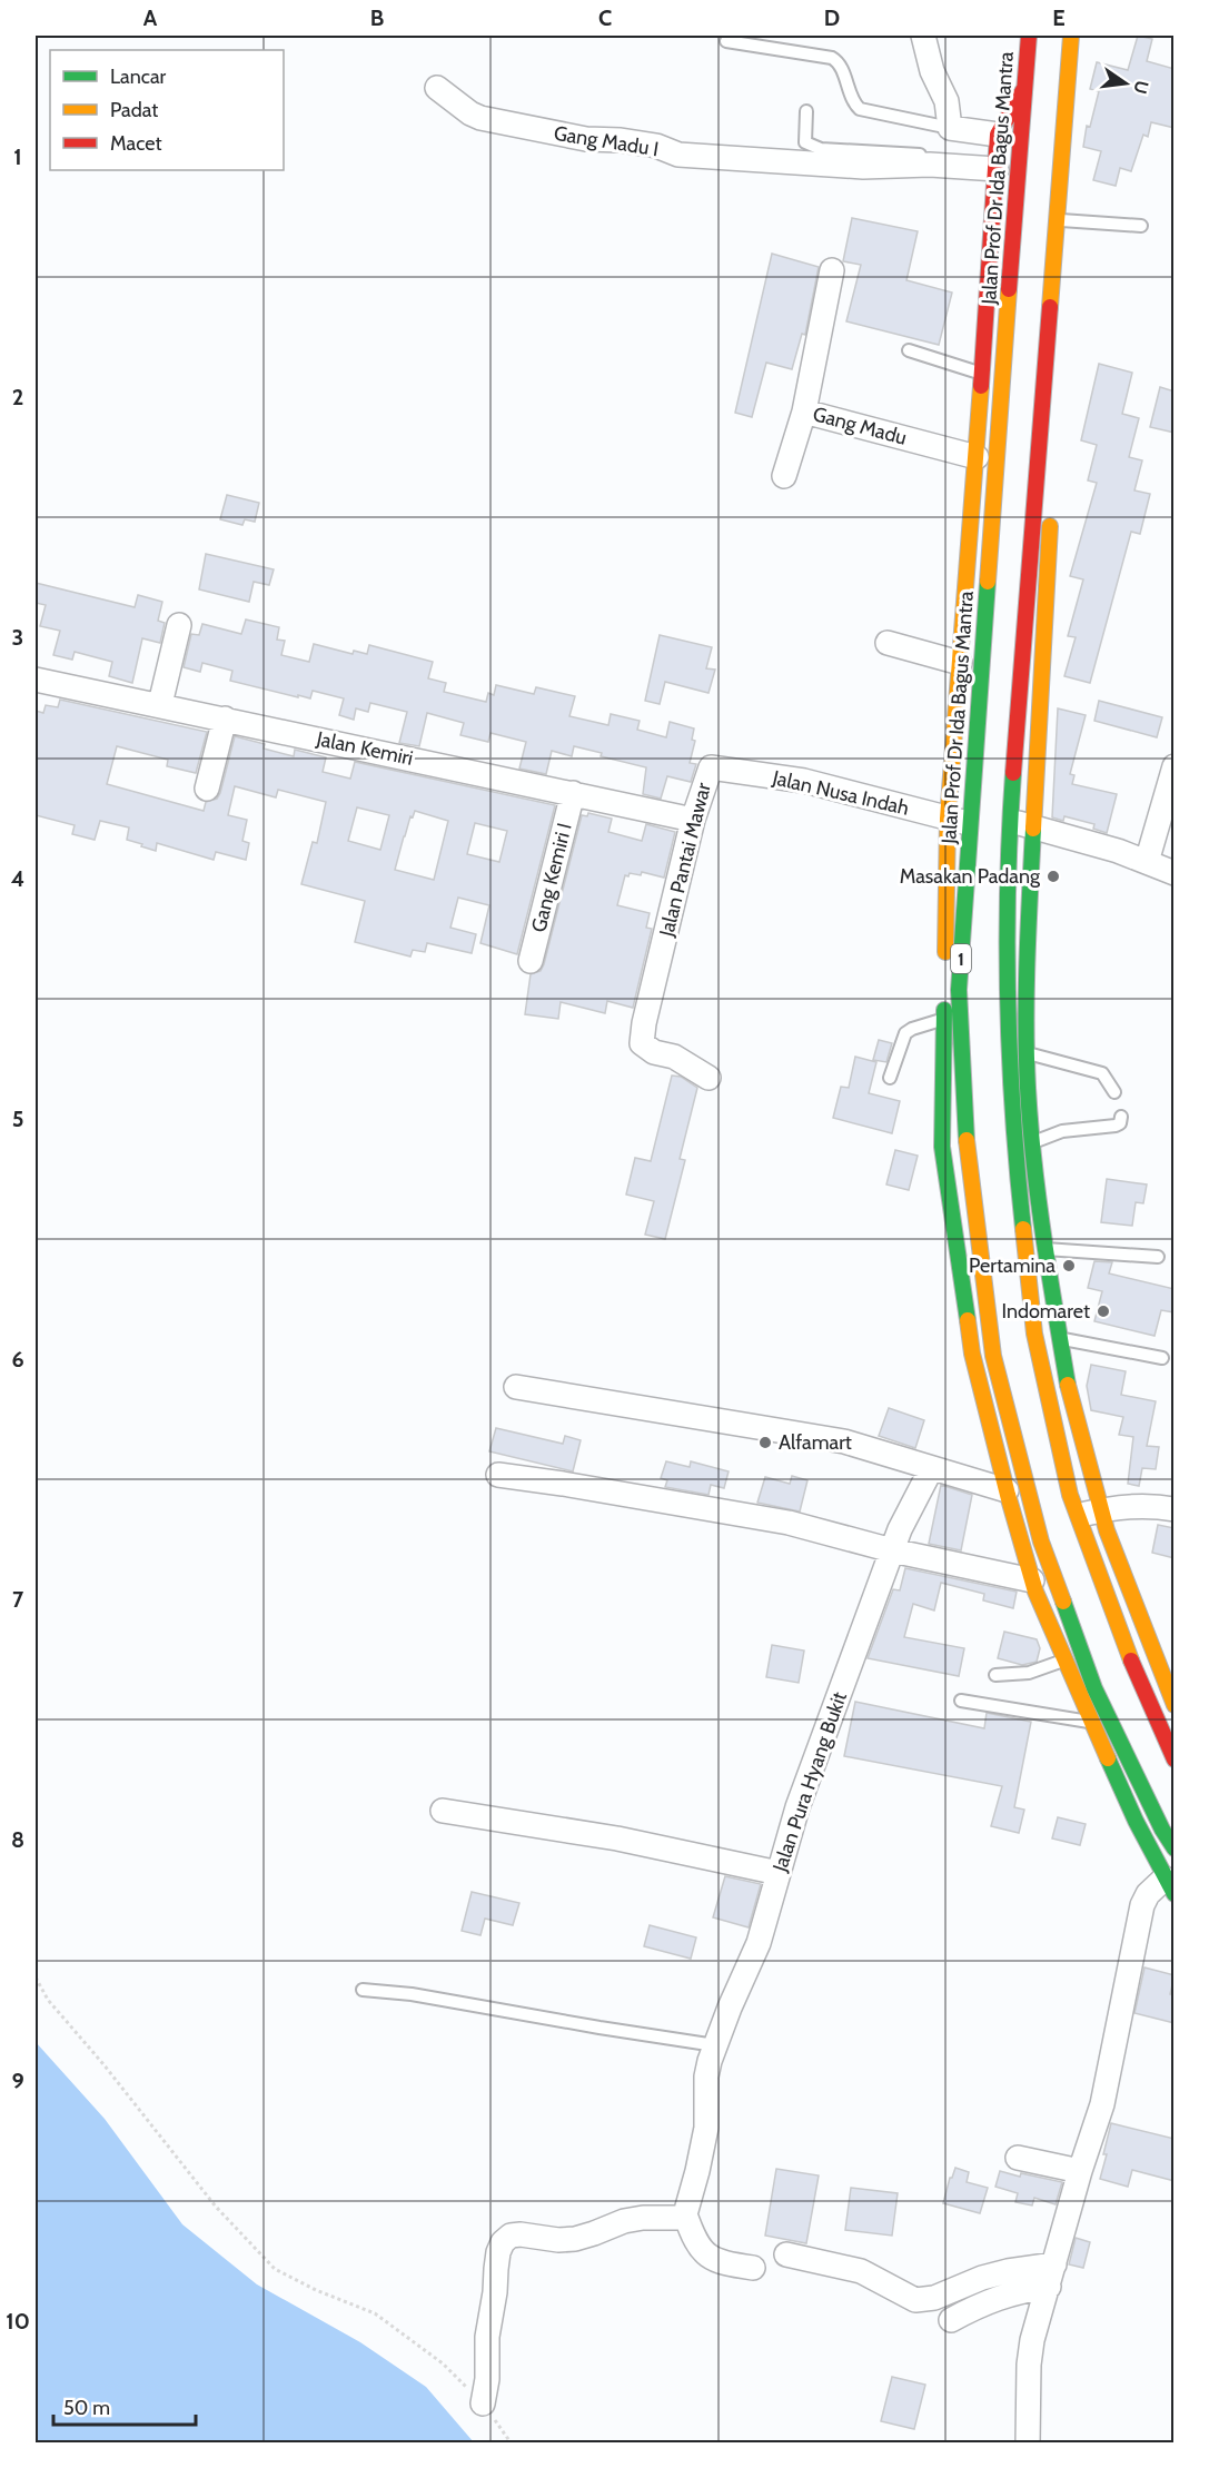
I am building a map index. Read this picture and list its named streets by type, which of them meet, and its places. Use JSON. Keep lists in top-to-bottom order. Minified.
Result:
{"streets":{"main road":["Jalan Prof Dr Ida Bagus Mantra","1"],"street":["Gang Madu I","Gang Madu","Jalan Kemiri","Jalan Nusa Indah","Jalan Pantai Mawar","Gang Kemiri I","Jalan Pura Hyang Bukit"]},"crossings":[["Jalan Prof Dr Ida Bagus Mantra","Jalan Nusa Indah"],["Jalan Kemiri","Jalan Pantai Mawar"],["Jalan Kemiri","Gang Kemiri I"],["Jalan Nusa Indah","Jalan Pantai Mawar"]],"places":["Masakan Padang","Pertamina","Indomaret","Alfamart"],"legend":["Lancar","Padat","Macet"],"scale_bar":"50 m","north":"right","grid":{"columns":["A","B","C","D","E"],"rows":["1","2","3","4","5","6","7","8","9","10"]}}
